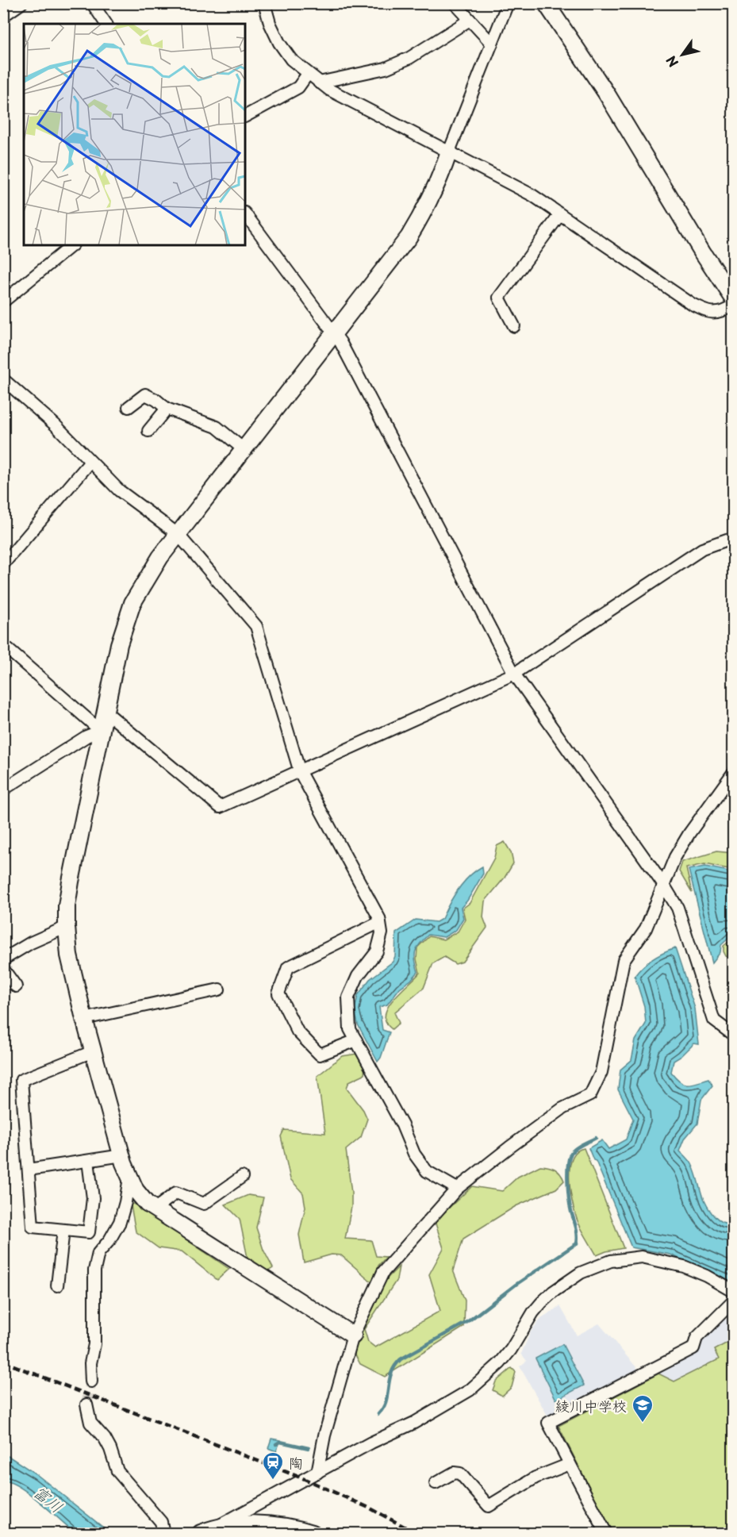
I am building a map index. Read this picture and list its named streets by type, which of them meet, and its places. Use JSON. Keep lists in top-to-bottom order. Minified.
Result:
{"water":["富川"],"places":{"school or university":["綾川中学校"],"station":["陶"]},"north":"bottom left"}
